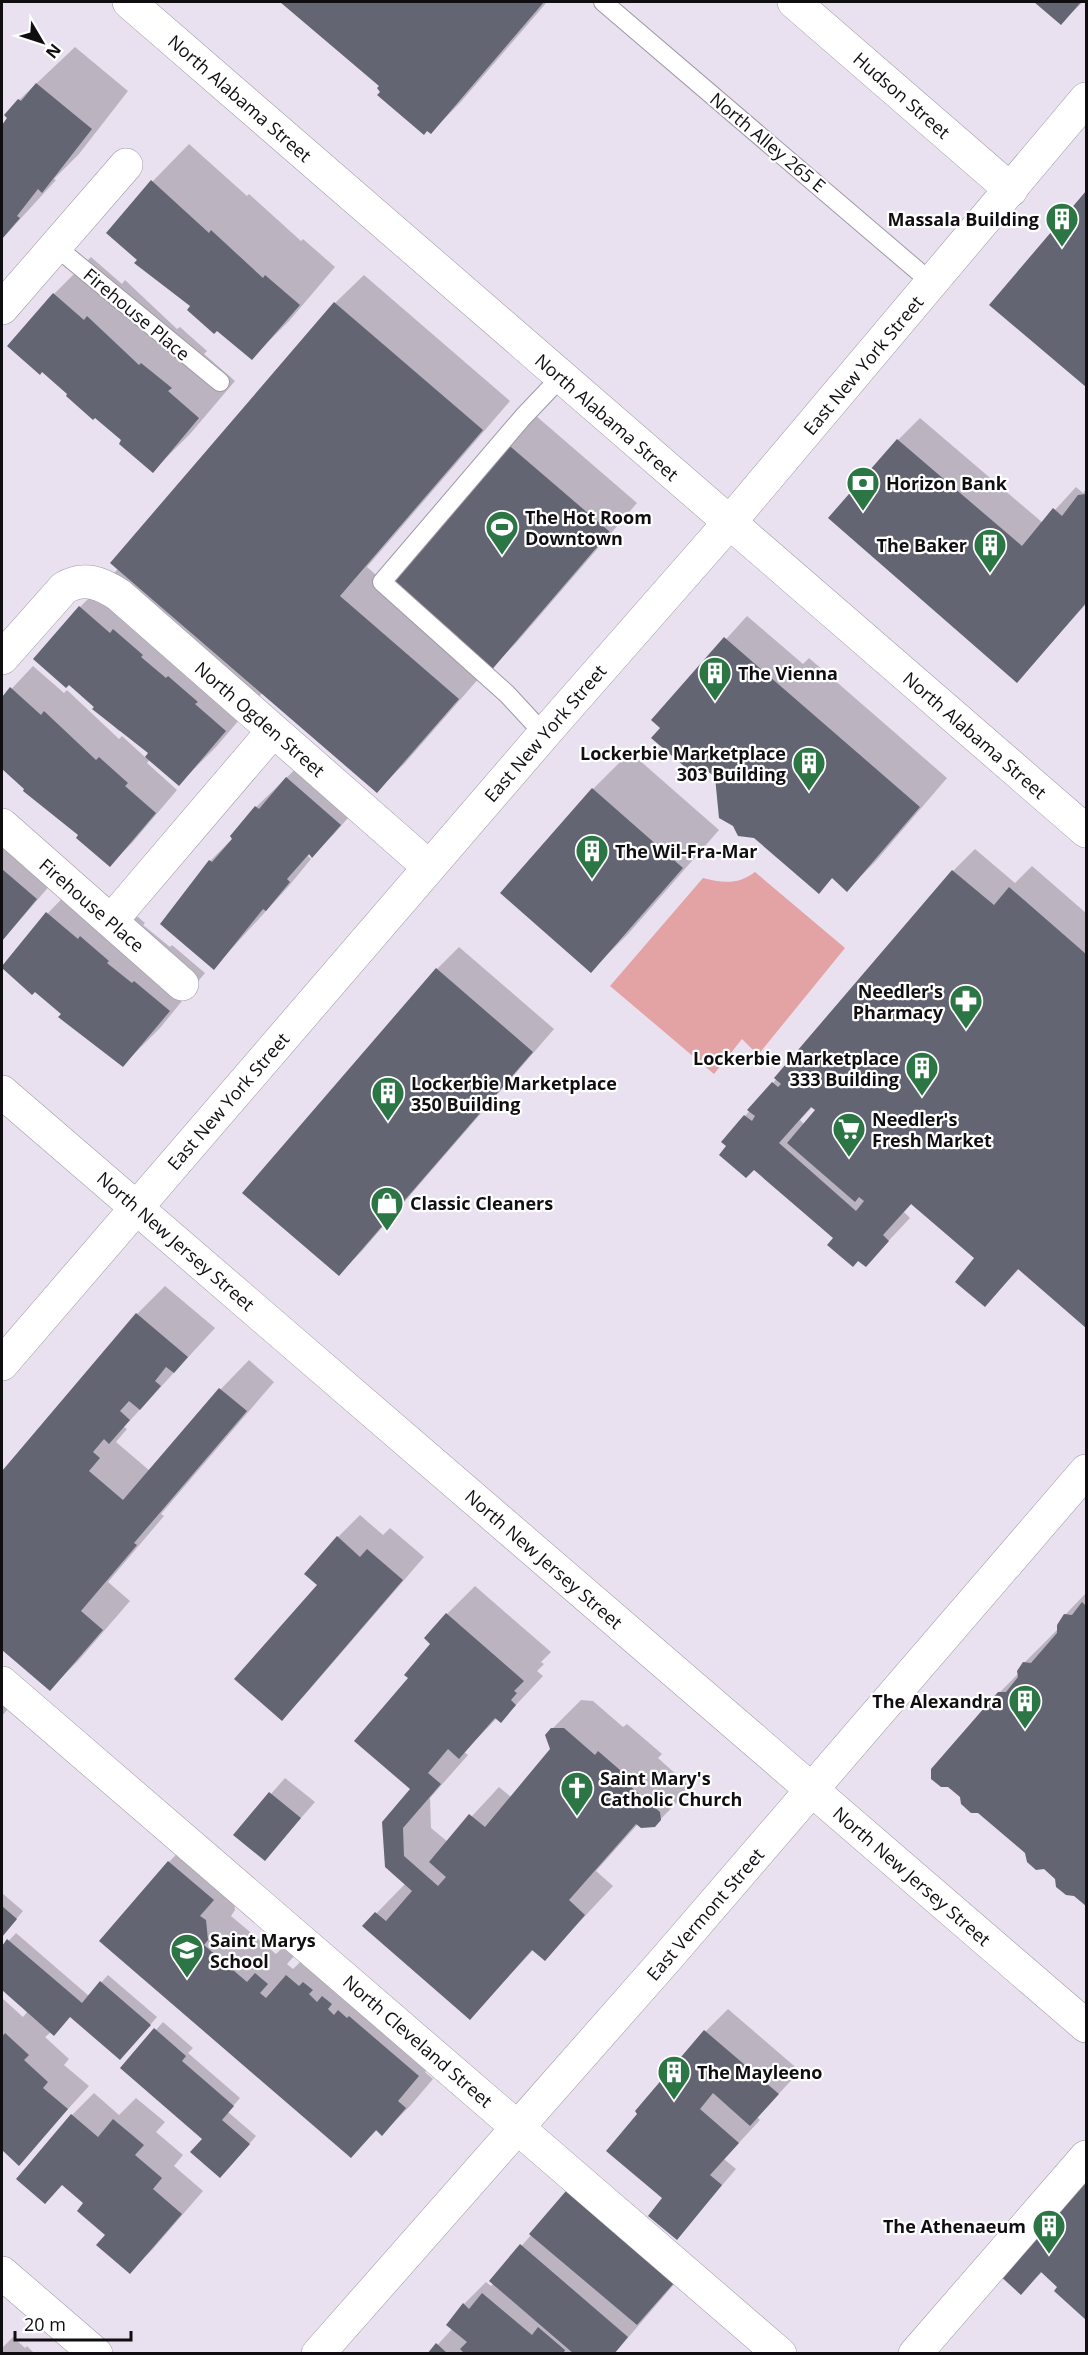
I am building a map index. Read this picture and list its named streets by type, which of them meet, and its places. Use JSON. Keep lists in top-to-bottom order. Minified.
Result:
{"streets":{"main road":["Hudson Street","North Alabama Street","Firehouse Place","East New York Street","North Ogden Street","North New Jersey Street","East Vermont Street","North Cleveland Street"],"lane":["North Alley 265 E"]},"crossings":[["Hudson Street","East New York Street"],["North Alabama Street","East New York Street"],["North Alley 265 E","East New York Street"],["East New York Street","North Ogden Street"],["East New York Street","North New Jersey Street"],["North New Jersey Street","East Vermont Street"],["East Vermont Street","North Cleveland Street"]],"places":{"building":["Massala Building","The Baker","The Vienna","Lockerbie Marketplace 303 Building","The Wil-Fra-Mar","Lockerbie Marketplace 333 Building","Lockerbie Marketplace 350 Building","The Alexandra","The Mayleeno","The Athenaeum"],"bank":["Horizon Bank"],"sports":["The Hot Room Downtown"],"pharmacy":["Needler's Pharmacy"],"supermarket":["Needler's Fresh Market"],"shop":["Classic Cleaners"],"church":["Saint Mary's Catholic Church"],"school or university":["Saint Marys School"]},"scale_bar":"20 m","north":"bottom right"}
